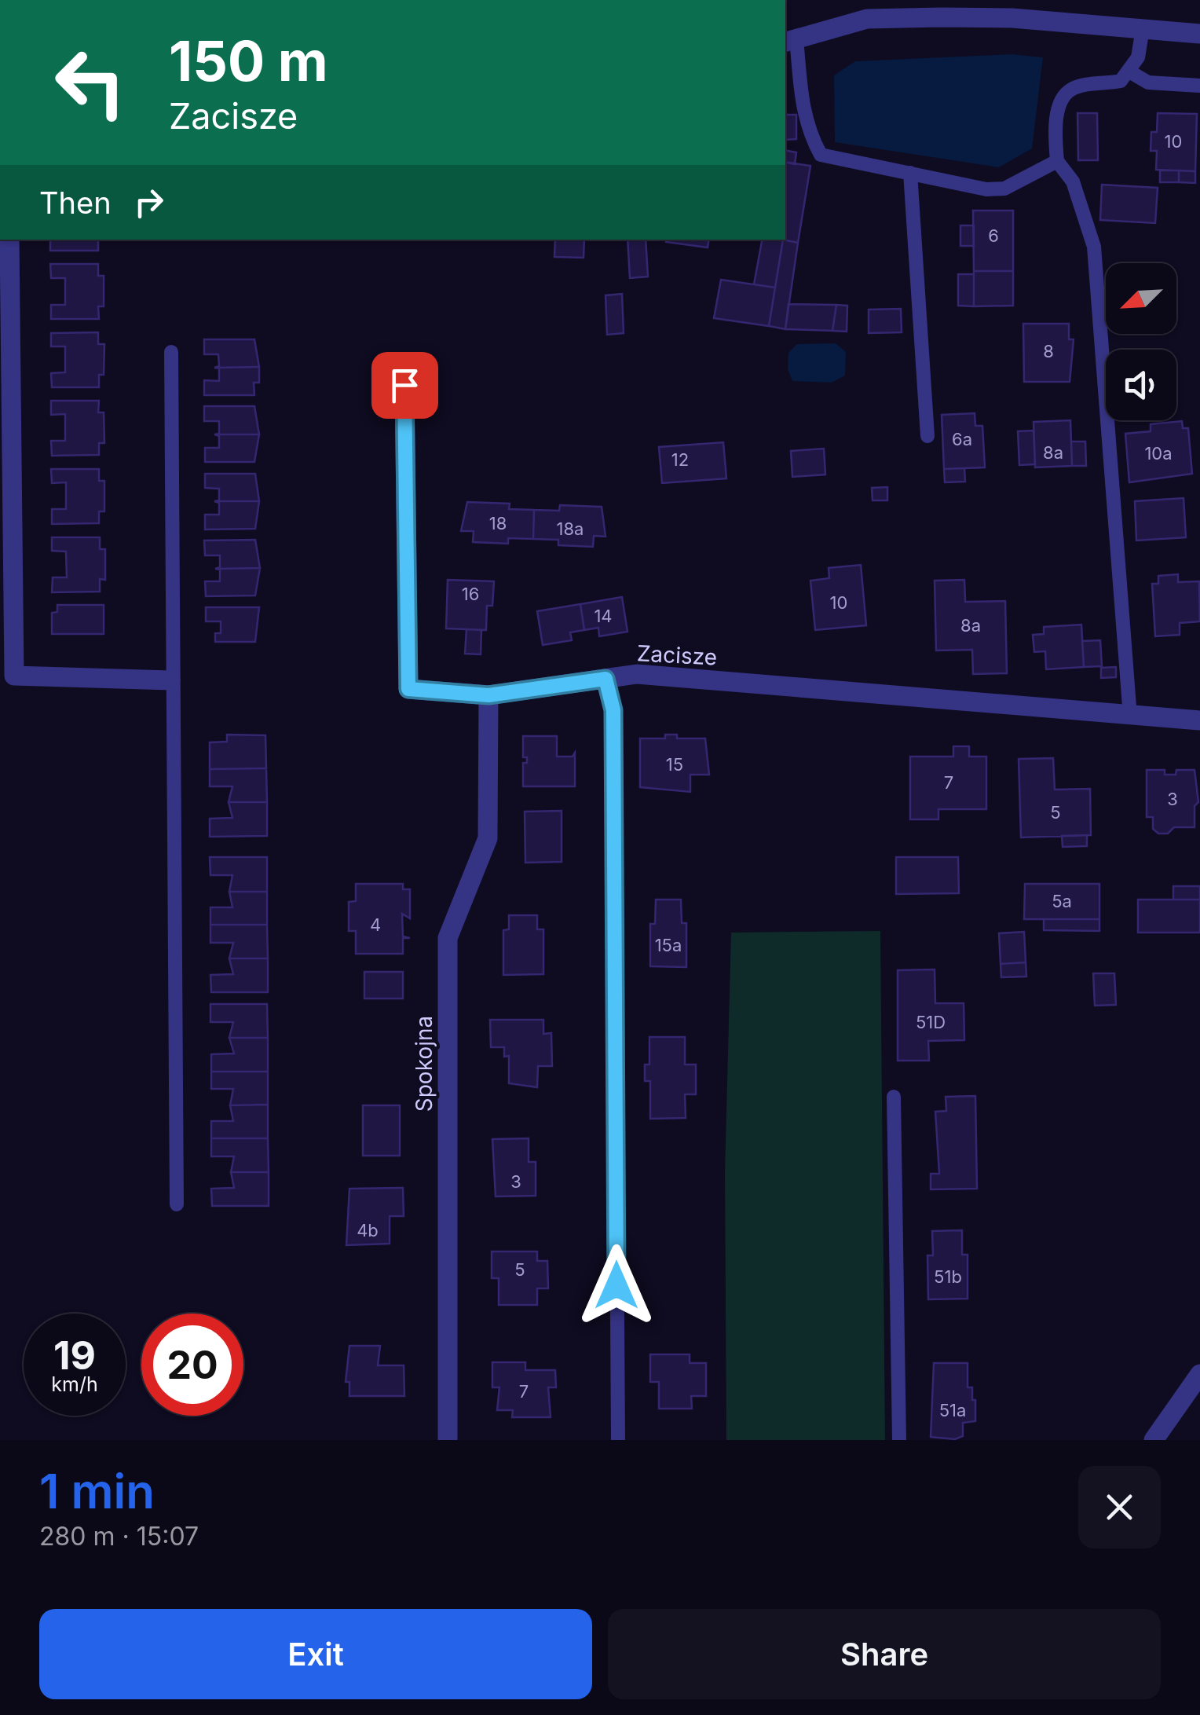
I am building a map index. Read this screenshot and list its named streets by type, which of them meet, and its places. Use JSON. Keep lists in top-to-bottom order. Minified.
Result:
{"streets":{"street":["Zacisze","Spokojna"]},"crossings":[["Zacisze","Spokojna"]],"house_numbers":["10","6","8","6a","8a","10a","12","18","18a","16","10","14","8a","15","7","3","5","5a","4","15a","51D","3","4b","5","51b","7","51a"],"north":"bottom left","page":{"turn":["150 m","Zacisze"],"then":"Then","speed":"19 km/h","limit":"20","heading":["1 min","280 m · 15:07"],"buttons":["Exit","Share"]}}
